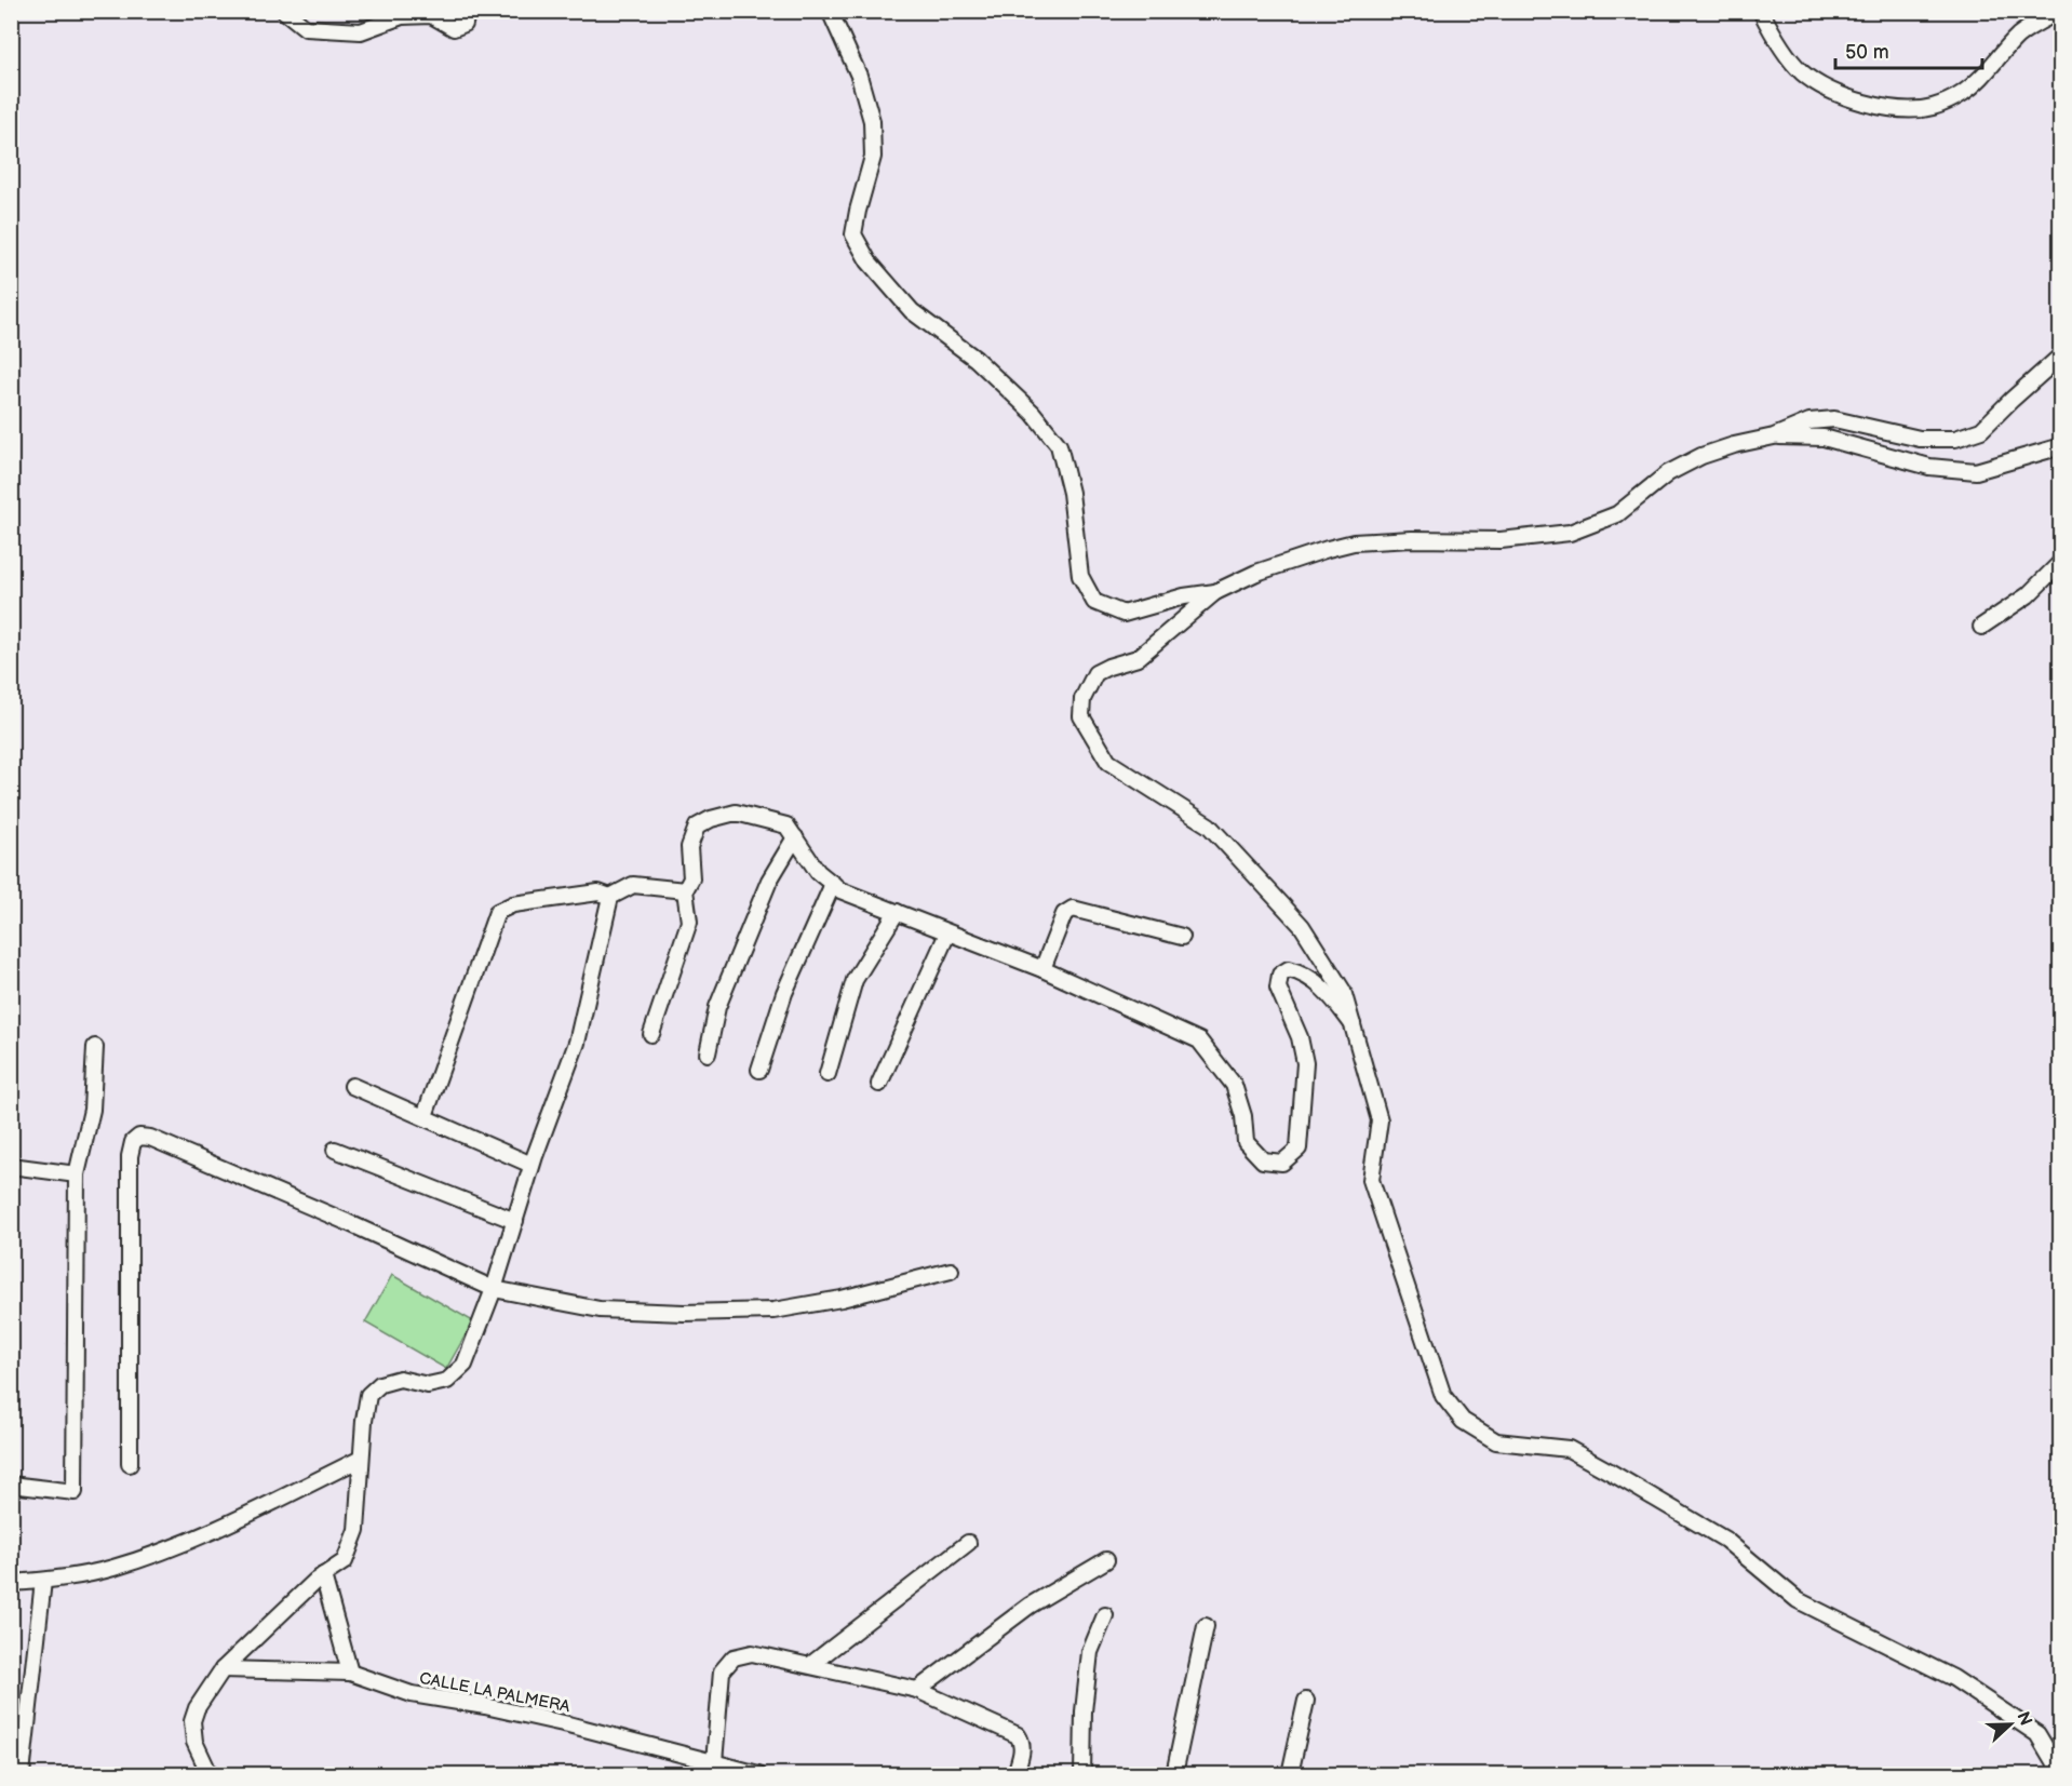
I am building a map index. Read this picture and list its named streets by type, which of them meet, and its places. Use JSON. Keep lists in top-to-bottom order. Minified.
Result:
{"streets":{"street":["CALLE LA PALMERA"]},"scale_bar":"50 m","north":"right"}
